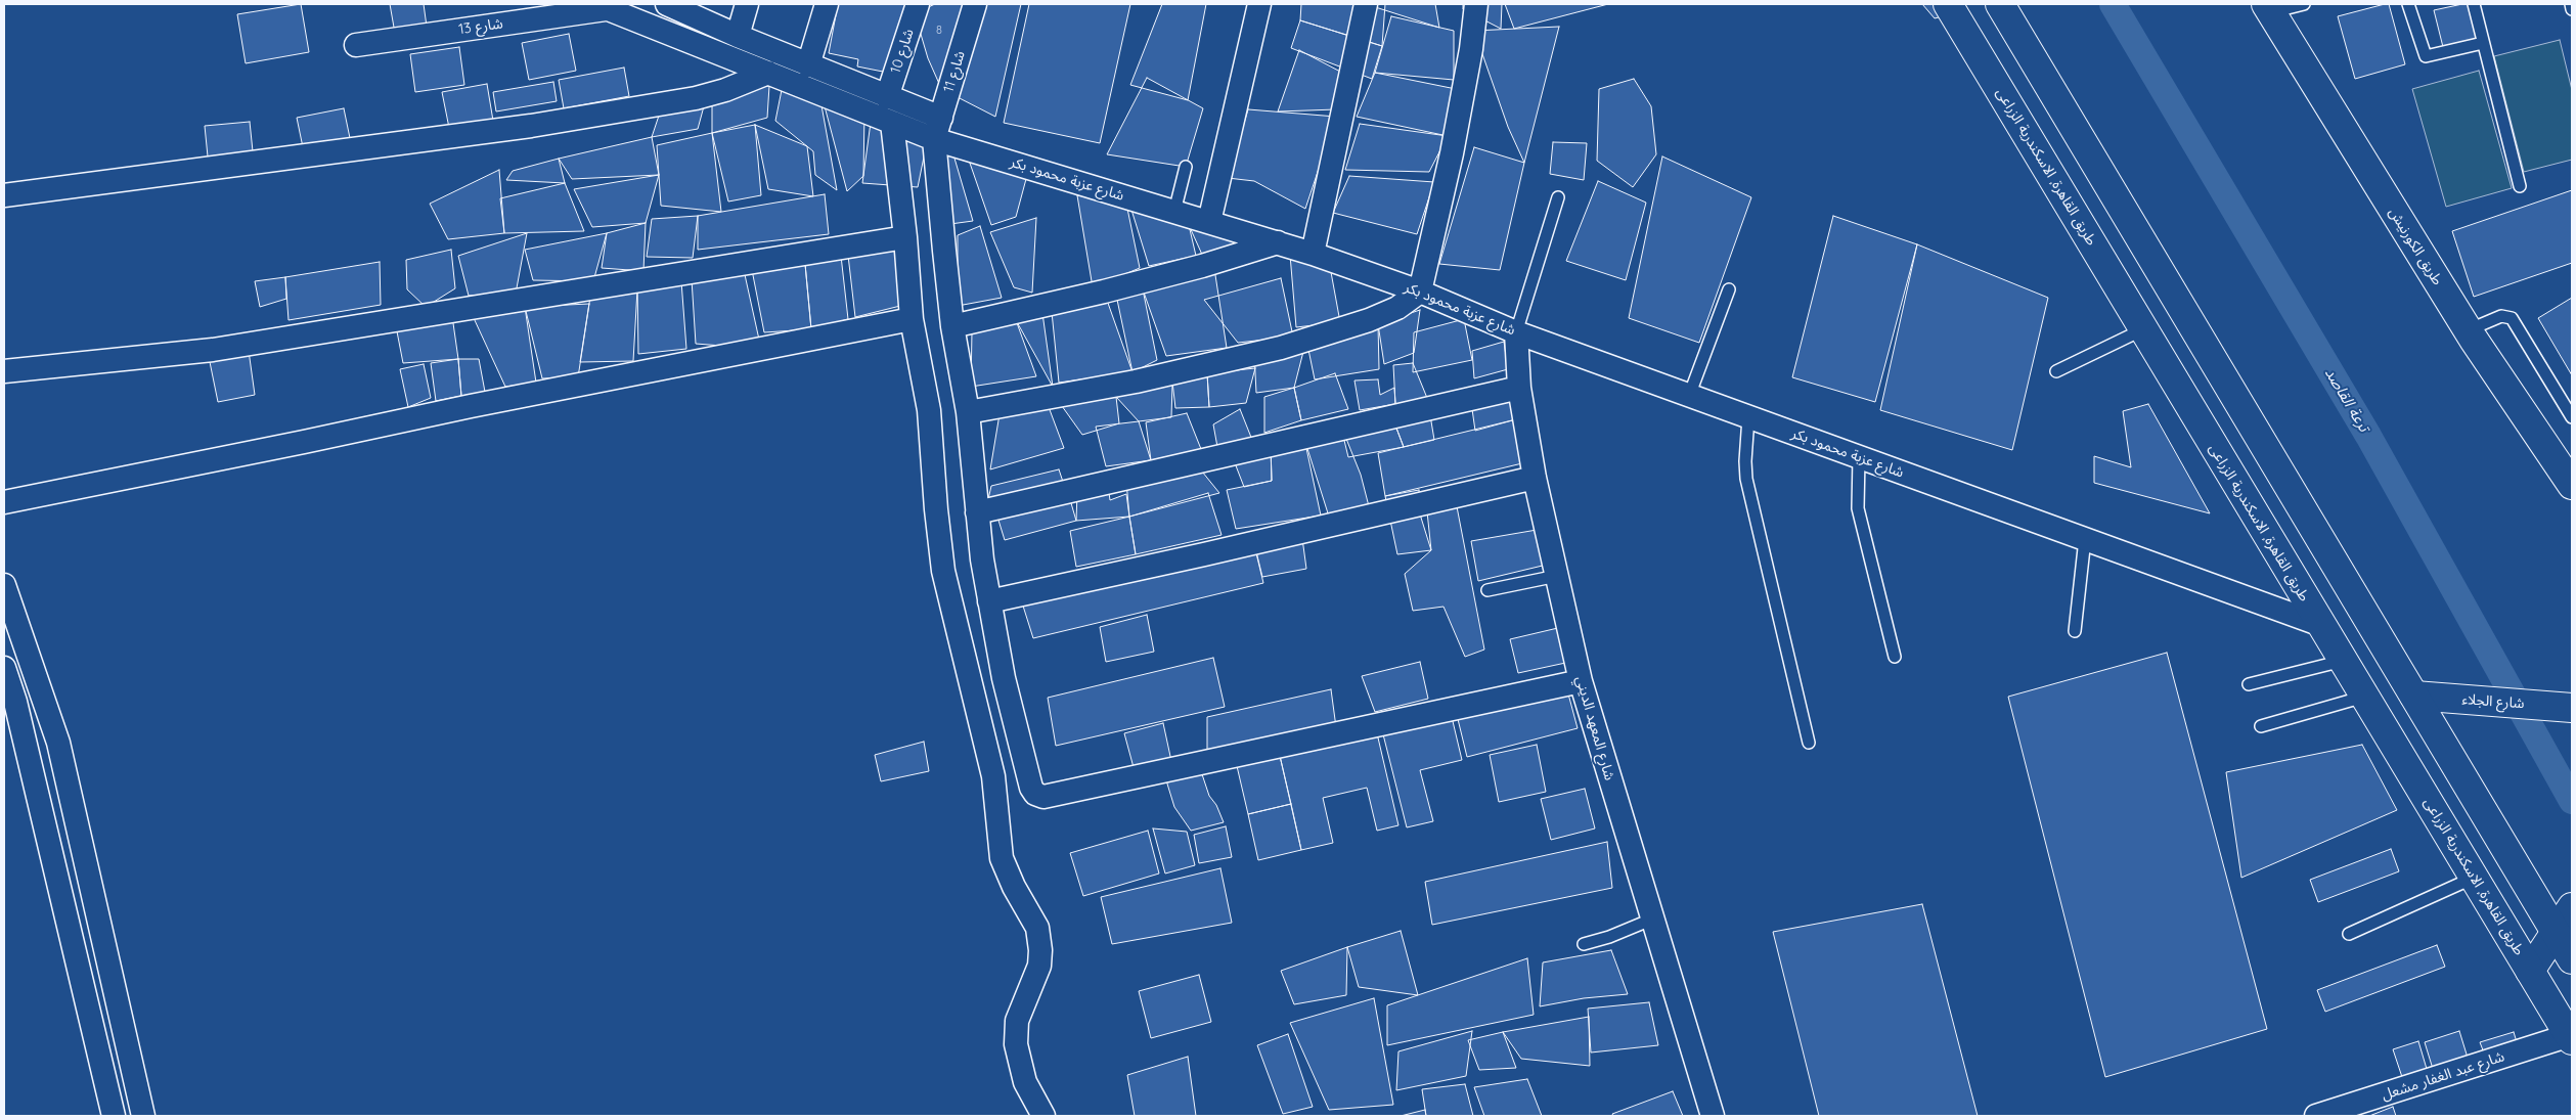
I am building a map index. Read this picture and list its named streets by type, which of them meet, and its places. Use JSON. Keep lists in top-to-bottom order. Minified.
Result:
{"streets":{"main road":["طريق القاهرة, الاسكندرية الزراعى","طريق الكورنيش","شارع الجلاء"],"street":["شارع 13","شارع 10","شارع 11","شارع عزبة محمود بكر","شارع المعهد الديني","شارع عبد الغفار مشعل"]},"crossings":[["شارع 13","شارع عزبة محمود بكر"],["شارع 10","شارع عزبة محمود بكر"],["شارع 11","شارع عزبة محمود بكر"],["طريق القاهرة, الاسكندرية الزراعى","شارع عزبة محمود بكر"],["طريق القاهرة, الاسكندرية الزراعى","شارع عبد الغفار مشعل"],["شارع عزبة محمود بكر","شارع المعهد الديني"]],"water":["ترعة القاصد"],"house_numbers":["8"]}
